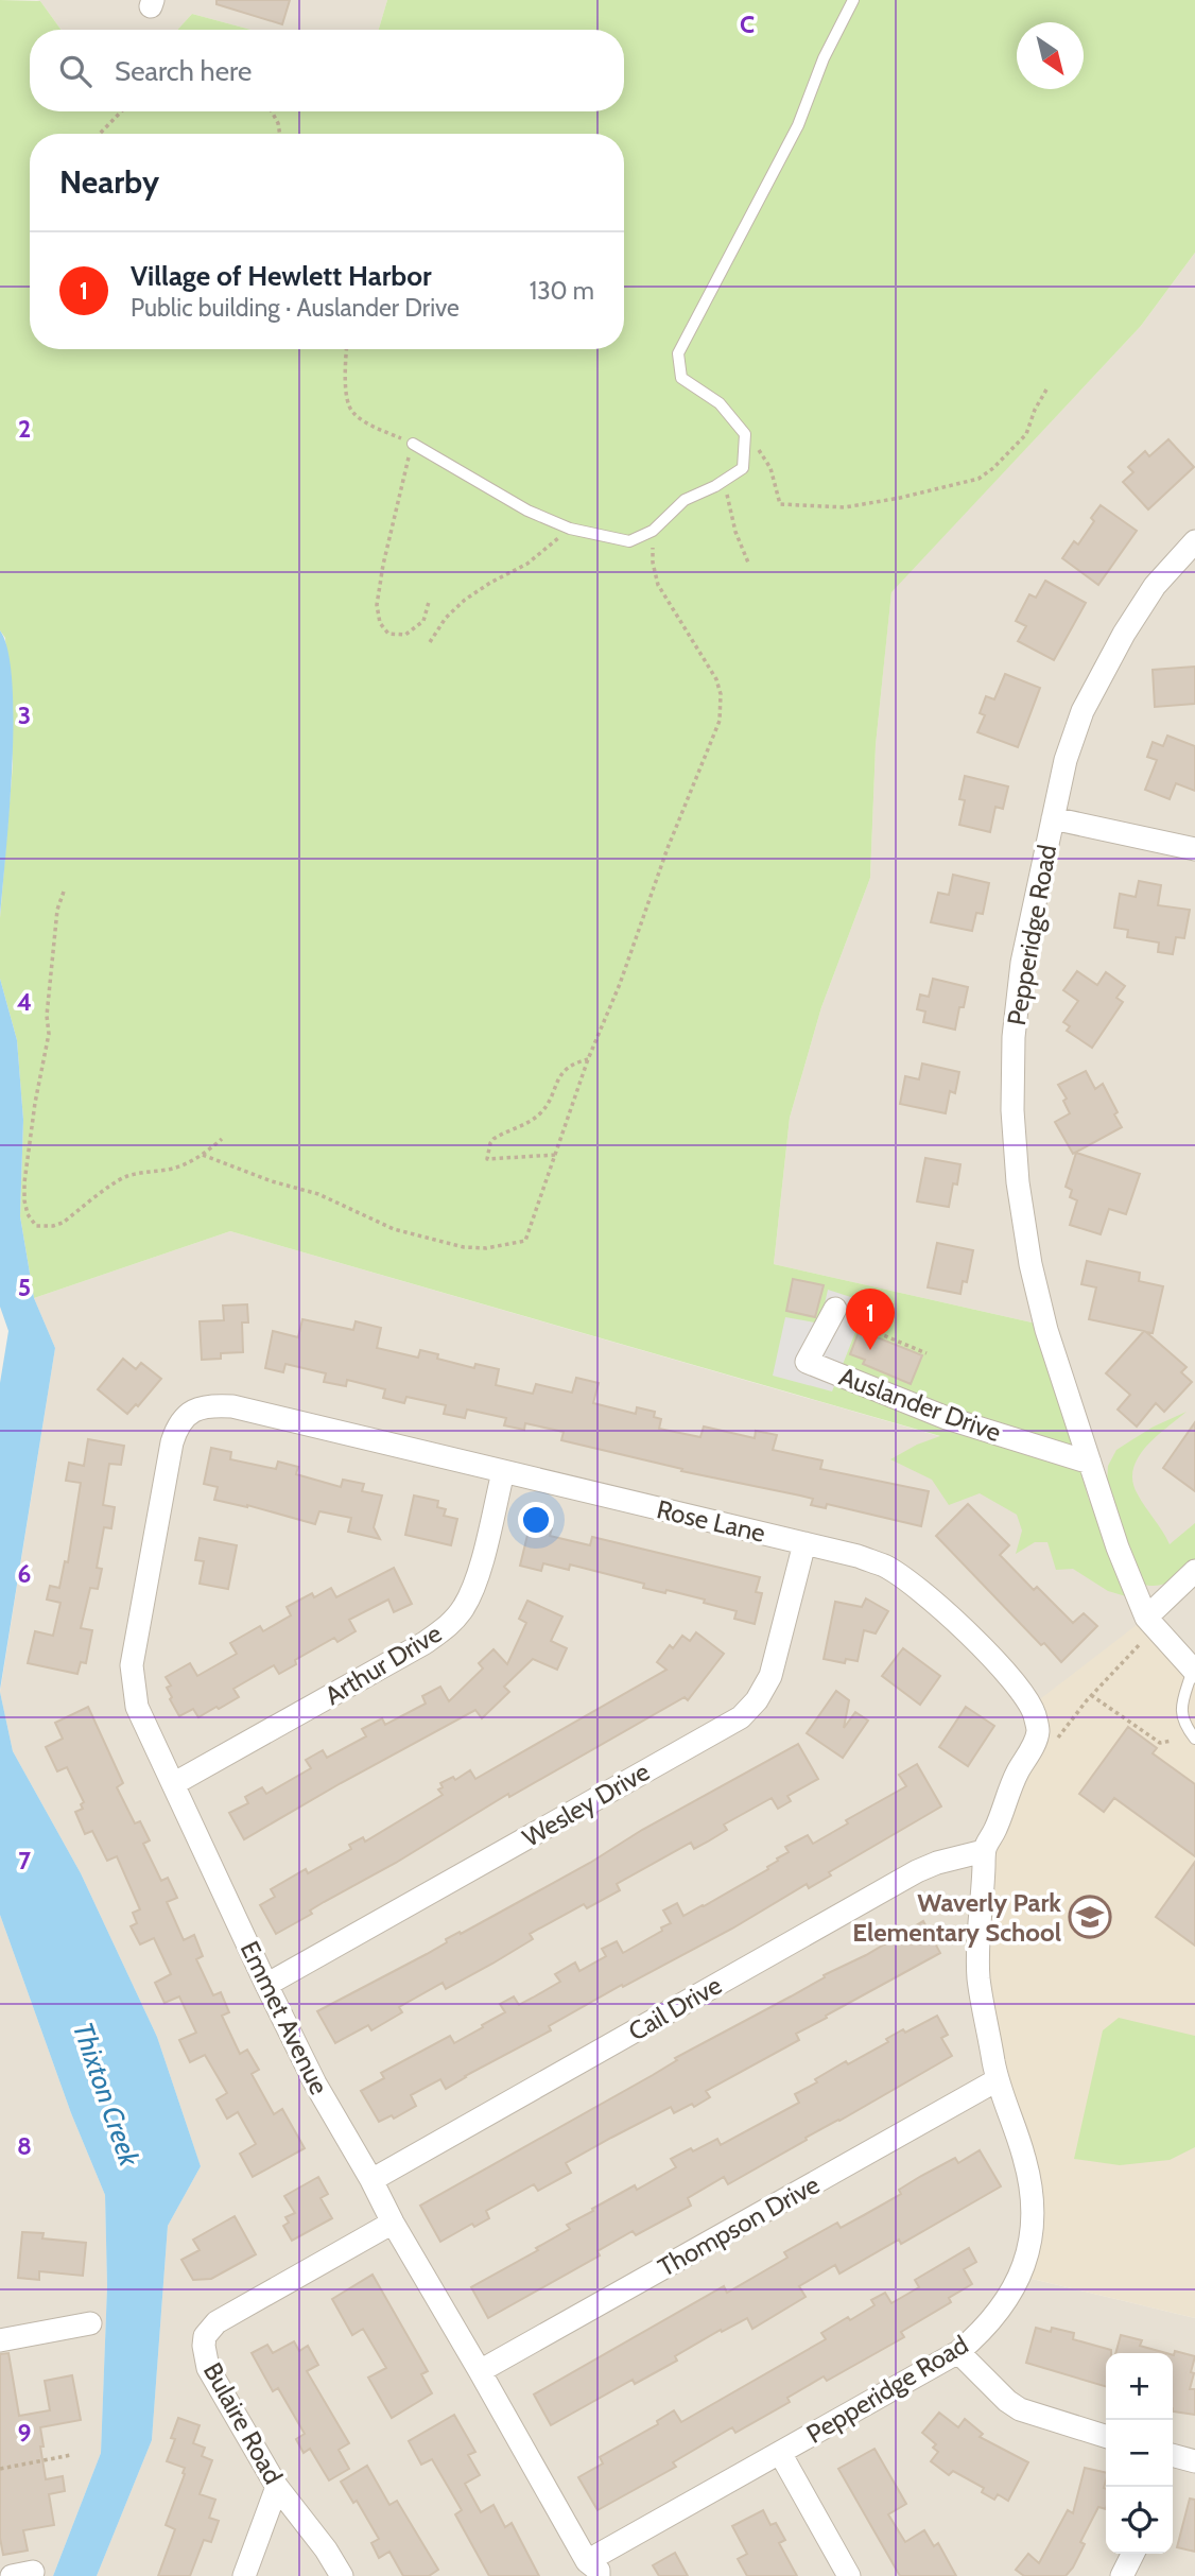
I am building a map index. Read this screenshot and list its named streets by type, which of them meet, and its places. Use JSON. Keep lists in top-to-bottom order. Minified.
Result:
{"streets":{"street":["Pepperidge Road","Auslander Drive","Rose Lane","Arthur Drive","Wesley Drive","Cail Drive","Emmet Avenue","Thompson Drive","Bulaire Road"]},"crossings":[["Pepperidge Road","Auslander Drive"],["Pepperidge Road","Rose Lane"],["Pepperidge Road","Cail Drive"],["Pepperidge Road","Emmet Avenue"],["Pepperidge Road","Thompson Drive"],["Rose Lane","Arthur Drive"],["Rose Lane","Wesley Drive"],["Rose Lane","Cail Drive"],["Rose Lane","Emmet Avenue"],["Arthur Drive","Emmet Avenue"],["Wesley Drive","Emmet Avenue"],["Cail Drive","Emmet Avenue"],["Emmet Avenue","Thompson Drive"],["Emmet Avenue","Bulaire Road"]],"water":["Thixton Creek"],"places":{"school or university":["Waverly Park Elementary School"]},"north":"bottom right","page":{"search":"Search here","heading":"Nearby","list":[{"mark":"1","name":"Village of Hewlett Harbor","note":"Public building · Auslander Drive","value":"130 m"}],"pins":"1","map_buttons":["+","−"]},"grid":{"columns":["C"],"rows":["2","3","4","5","6","7","8","9"]}}
